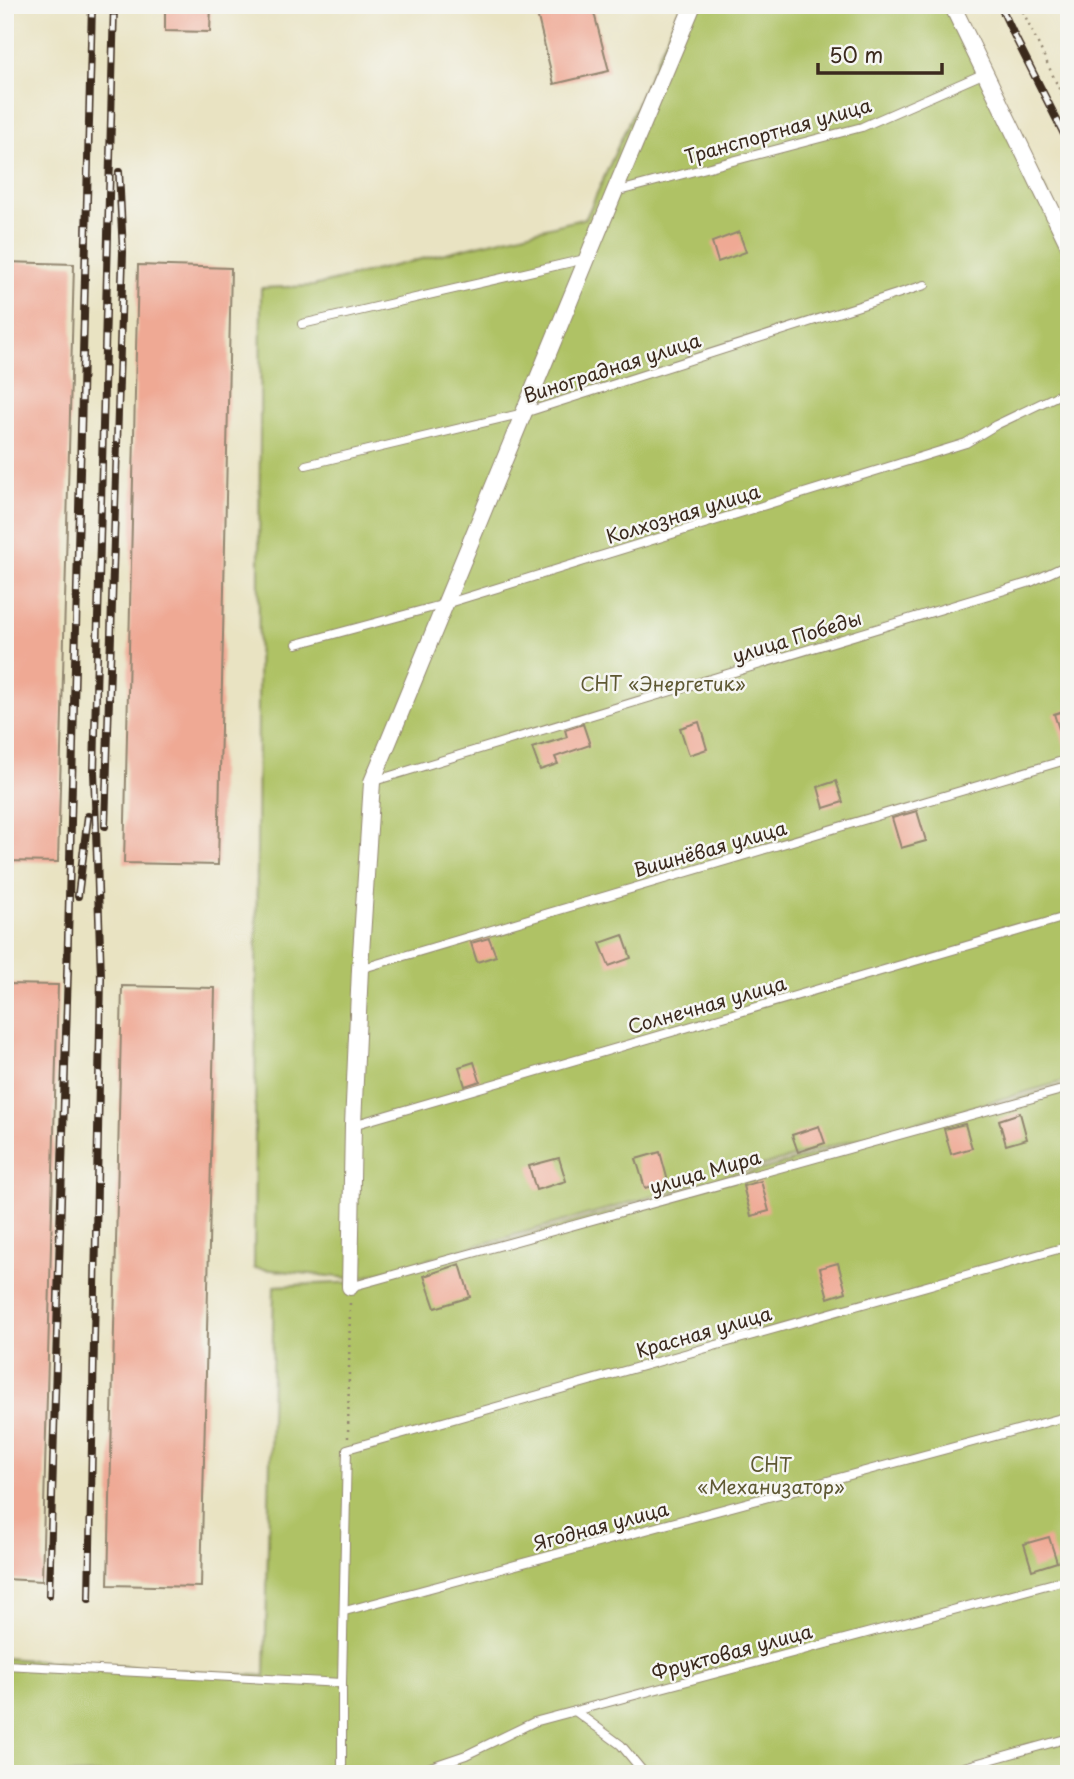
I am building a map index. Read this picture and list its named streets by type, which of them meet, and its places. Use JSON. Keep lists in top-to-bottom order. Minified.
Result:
{"streets":{"lane":["Транспортная улица","Виноградная улица","Колхозная улица","улица Победы","Вишнёвая улица","Солнечная улица","улица Мира","Красная улица","Ягодная улица","Фруктовая улица"]},"parks":["СНТ «Энергетик»","СНТ «Механизатор»"],"scale_bar":"50 m"}
